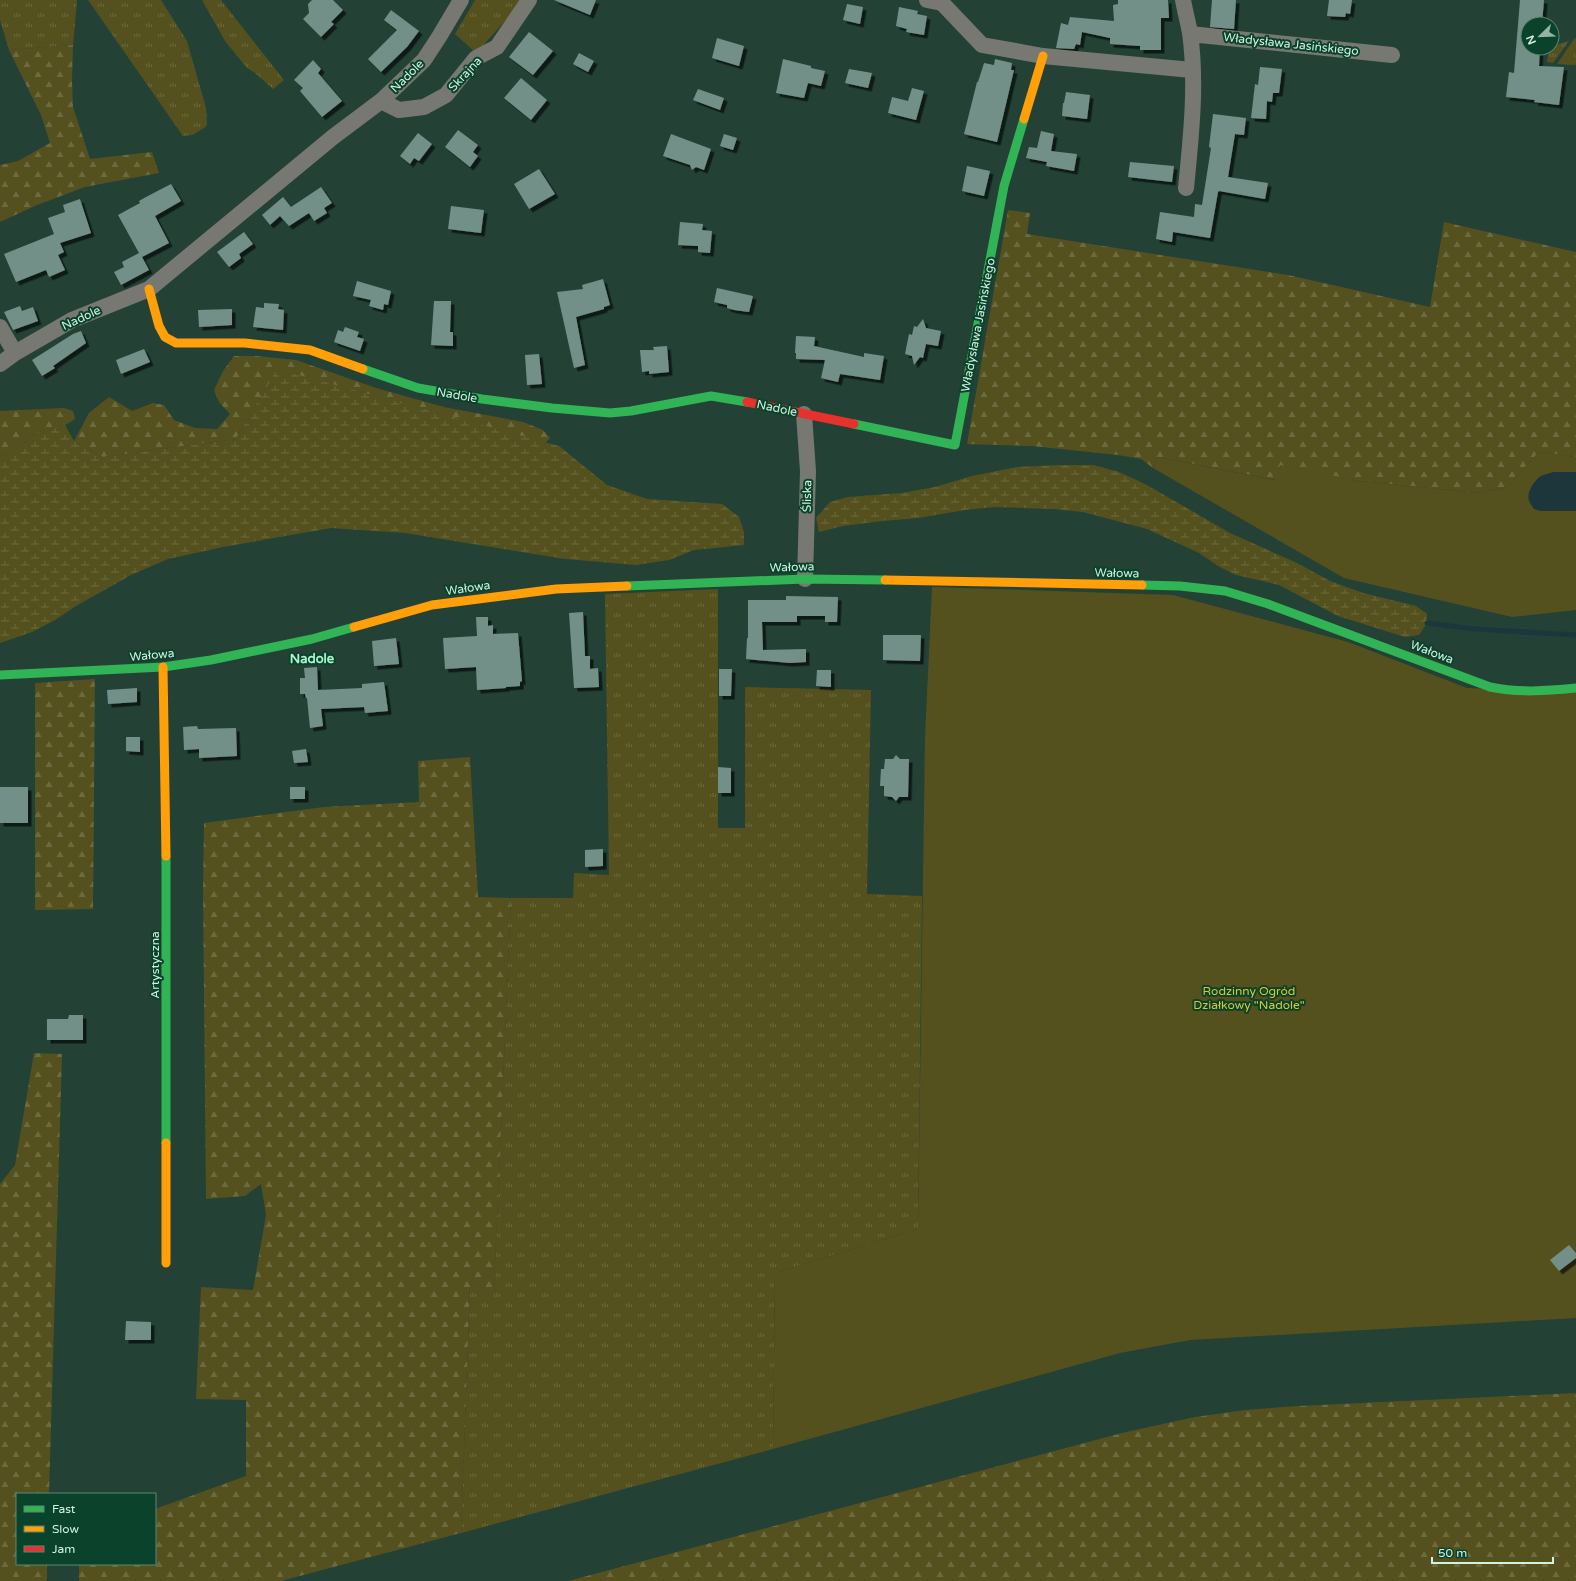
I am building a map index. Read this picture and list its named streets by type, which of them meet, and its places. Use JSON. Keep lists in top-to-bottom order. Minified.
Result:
{"streets":{"street":["Władysława Jasińskiego","Skrajna","Nadole","Śliska","Wałowa","Artystyczna"]},"crossings":[["Władysława Jasińskiego","Nadole"],["Władysława Jasińskiego","Śliska"],["Skrajna","Nadole"],["Nadole","Śliska"],["Śliska","Wałowa"],["Wałowa","Artystyczna"]],"districts":["Nadole"],"parks":["Rodzinny Ogród Działkowy \"Nadole\""],"legend":["Fast","Slow","Jam"],"scale_bar":"50 m","north":"bottom left"}
